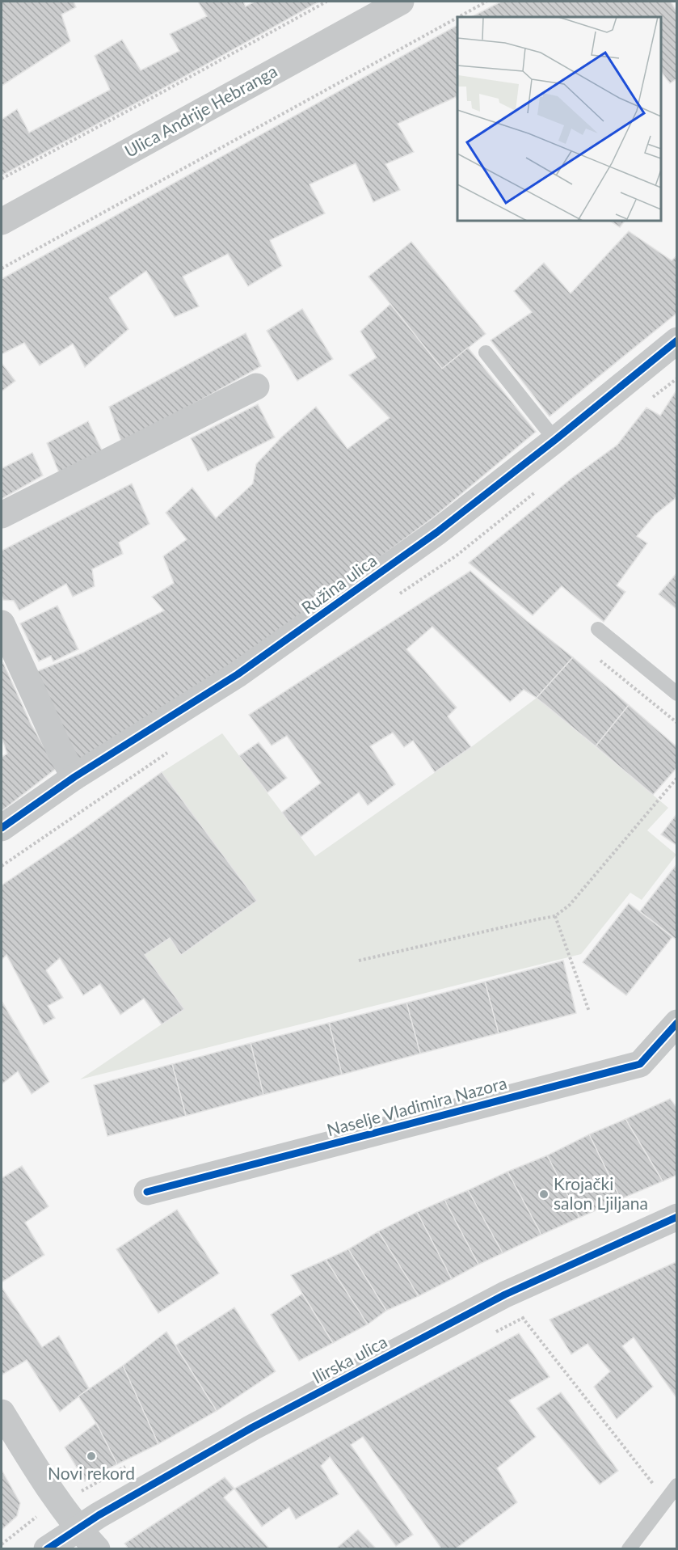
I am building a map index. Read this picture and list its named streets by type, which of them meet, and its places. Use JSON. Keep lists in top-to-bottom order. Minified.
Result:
{"streets":{"street":["Ulica Andrije Hebranga","Ružina ulica","Naselje Vladimira Nazora","Ilirska ulica"]},"places":["Krojački salon Ljiljana","Novi rekord"]}
